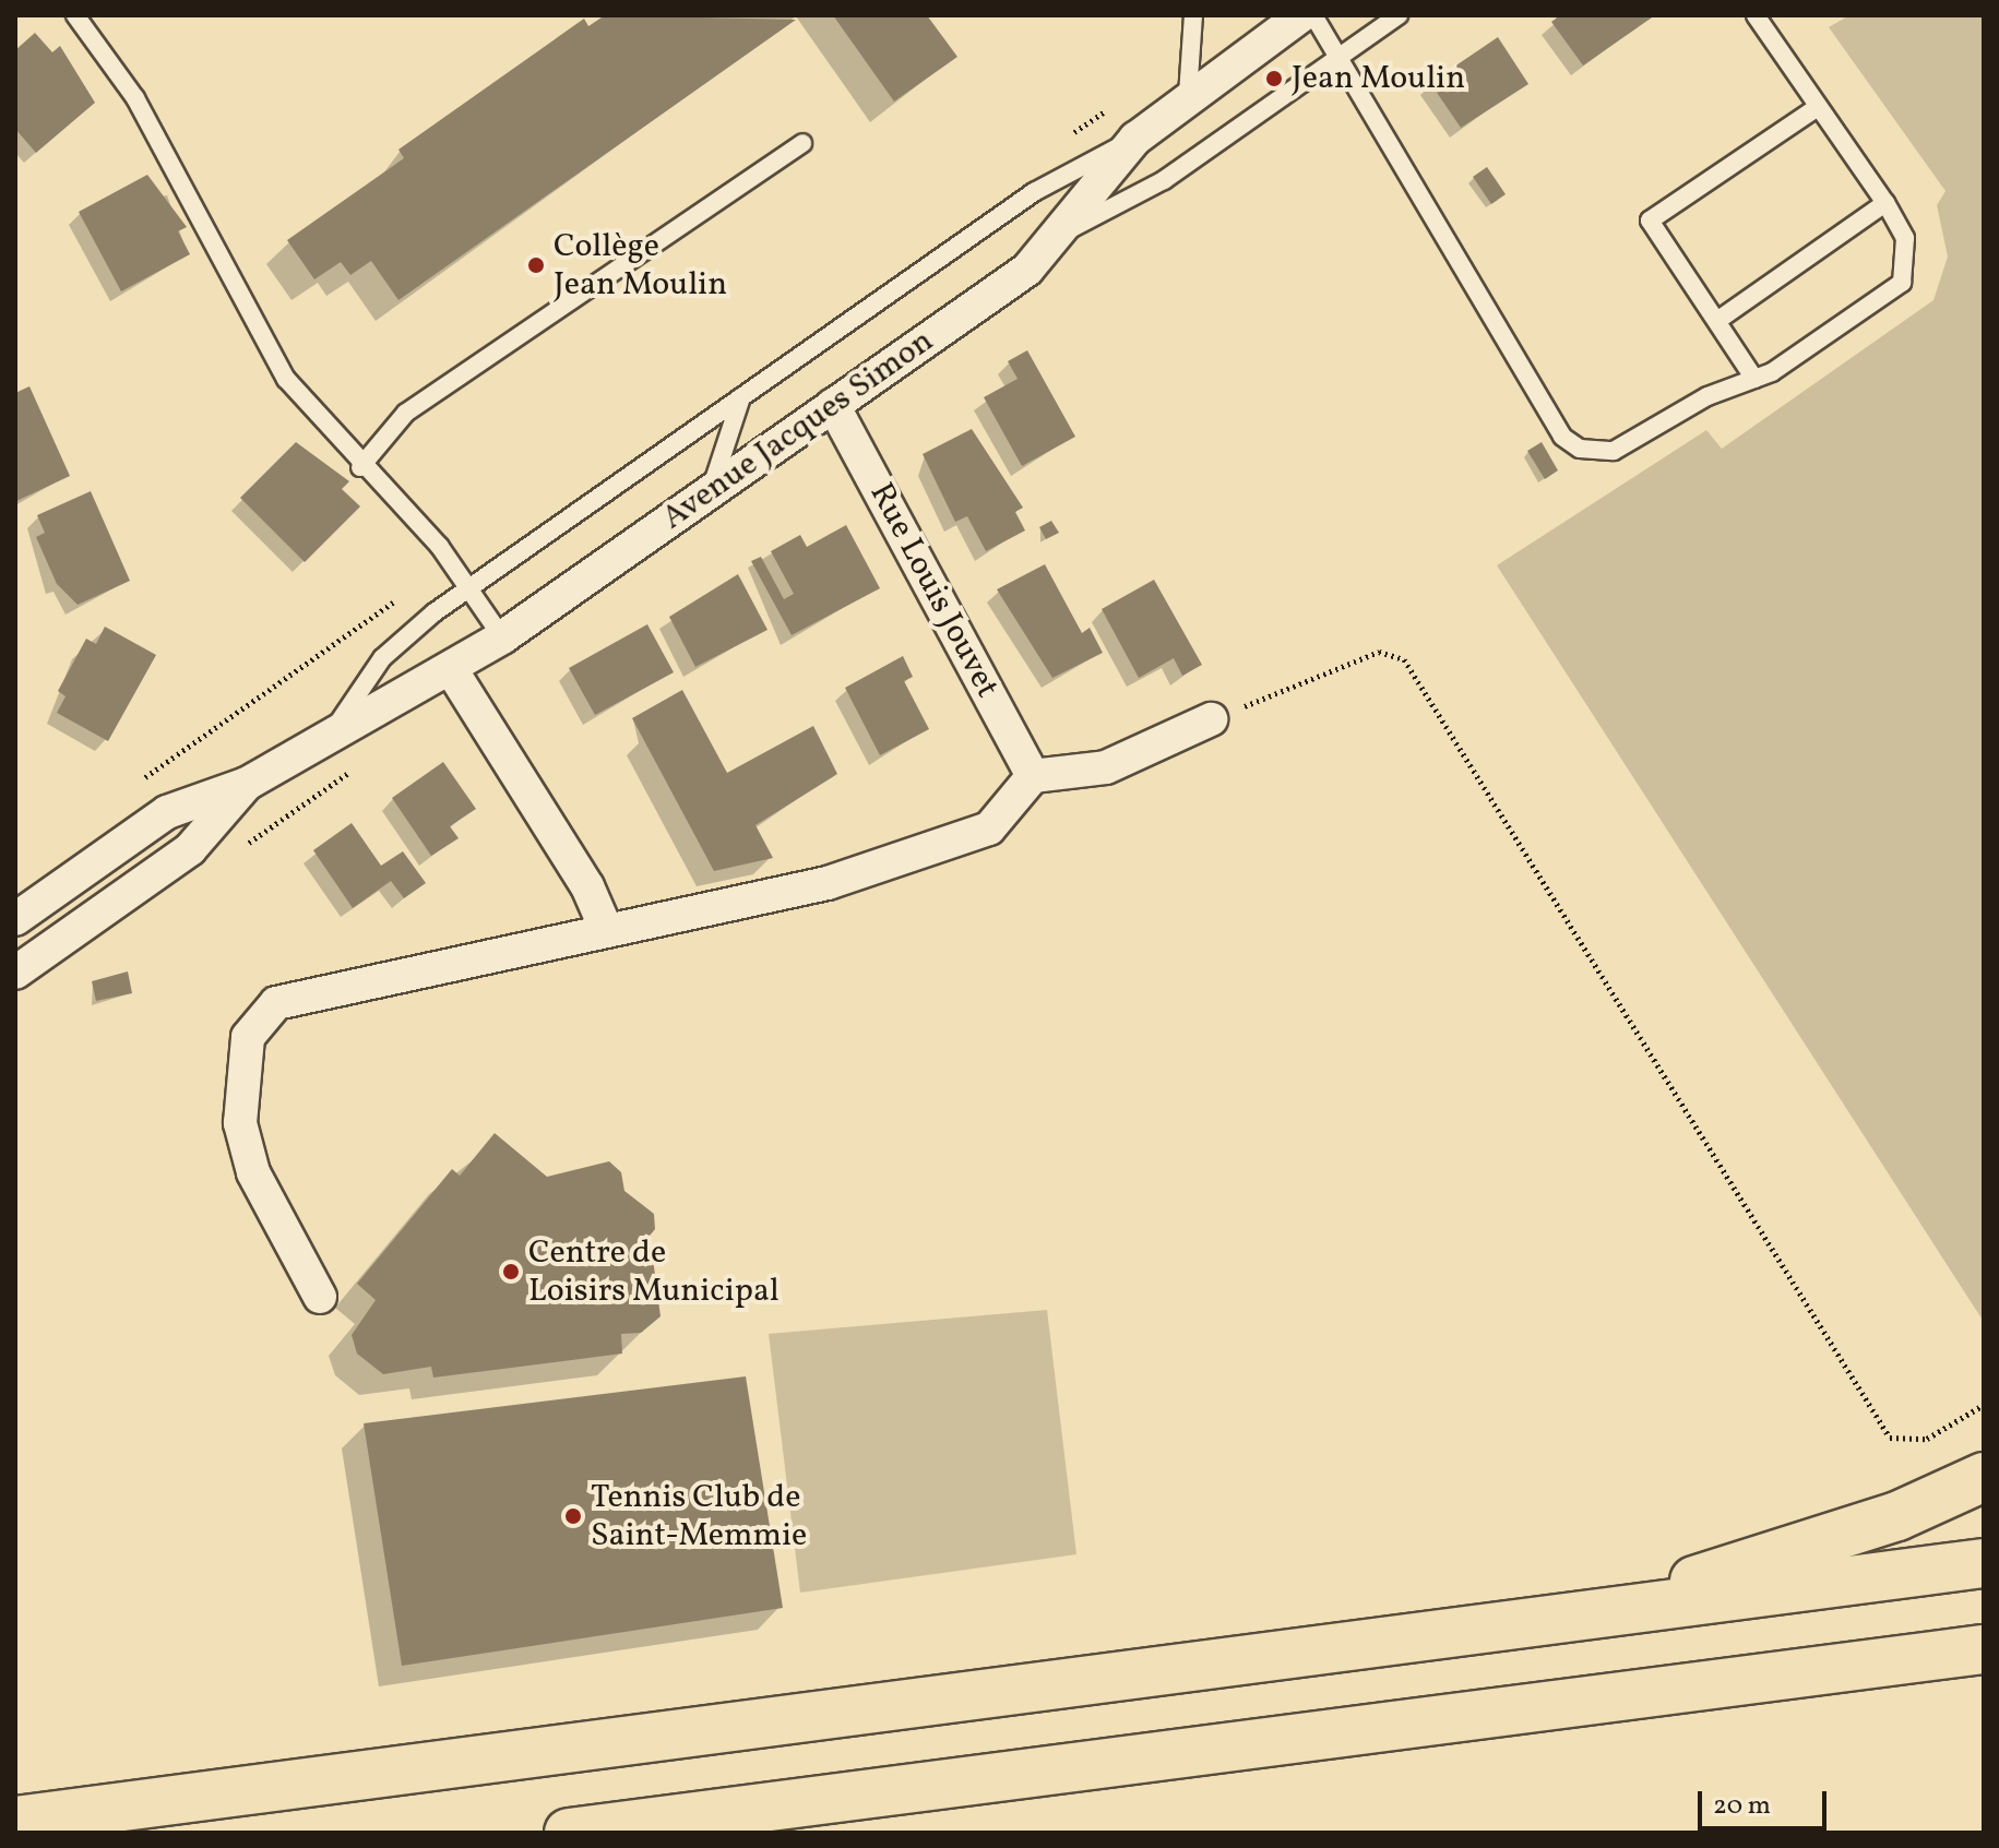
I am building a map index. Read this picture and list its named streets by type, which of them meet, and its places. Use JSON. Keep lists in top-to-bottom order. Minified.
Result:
{"streets":{"street":["Avenue Jacques Simon","Rue Louis Jouvet"]},"crossings":[["Avenue Jacques Simon","Rue Louis Jouvet"]],"places":["Jean Moulin","Collège Jean Moulin","Centre de Loisirs Municipal","Tennis Club de Saint-Memmie"],"scale_bar":"20 m"}
